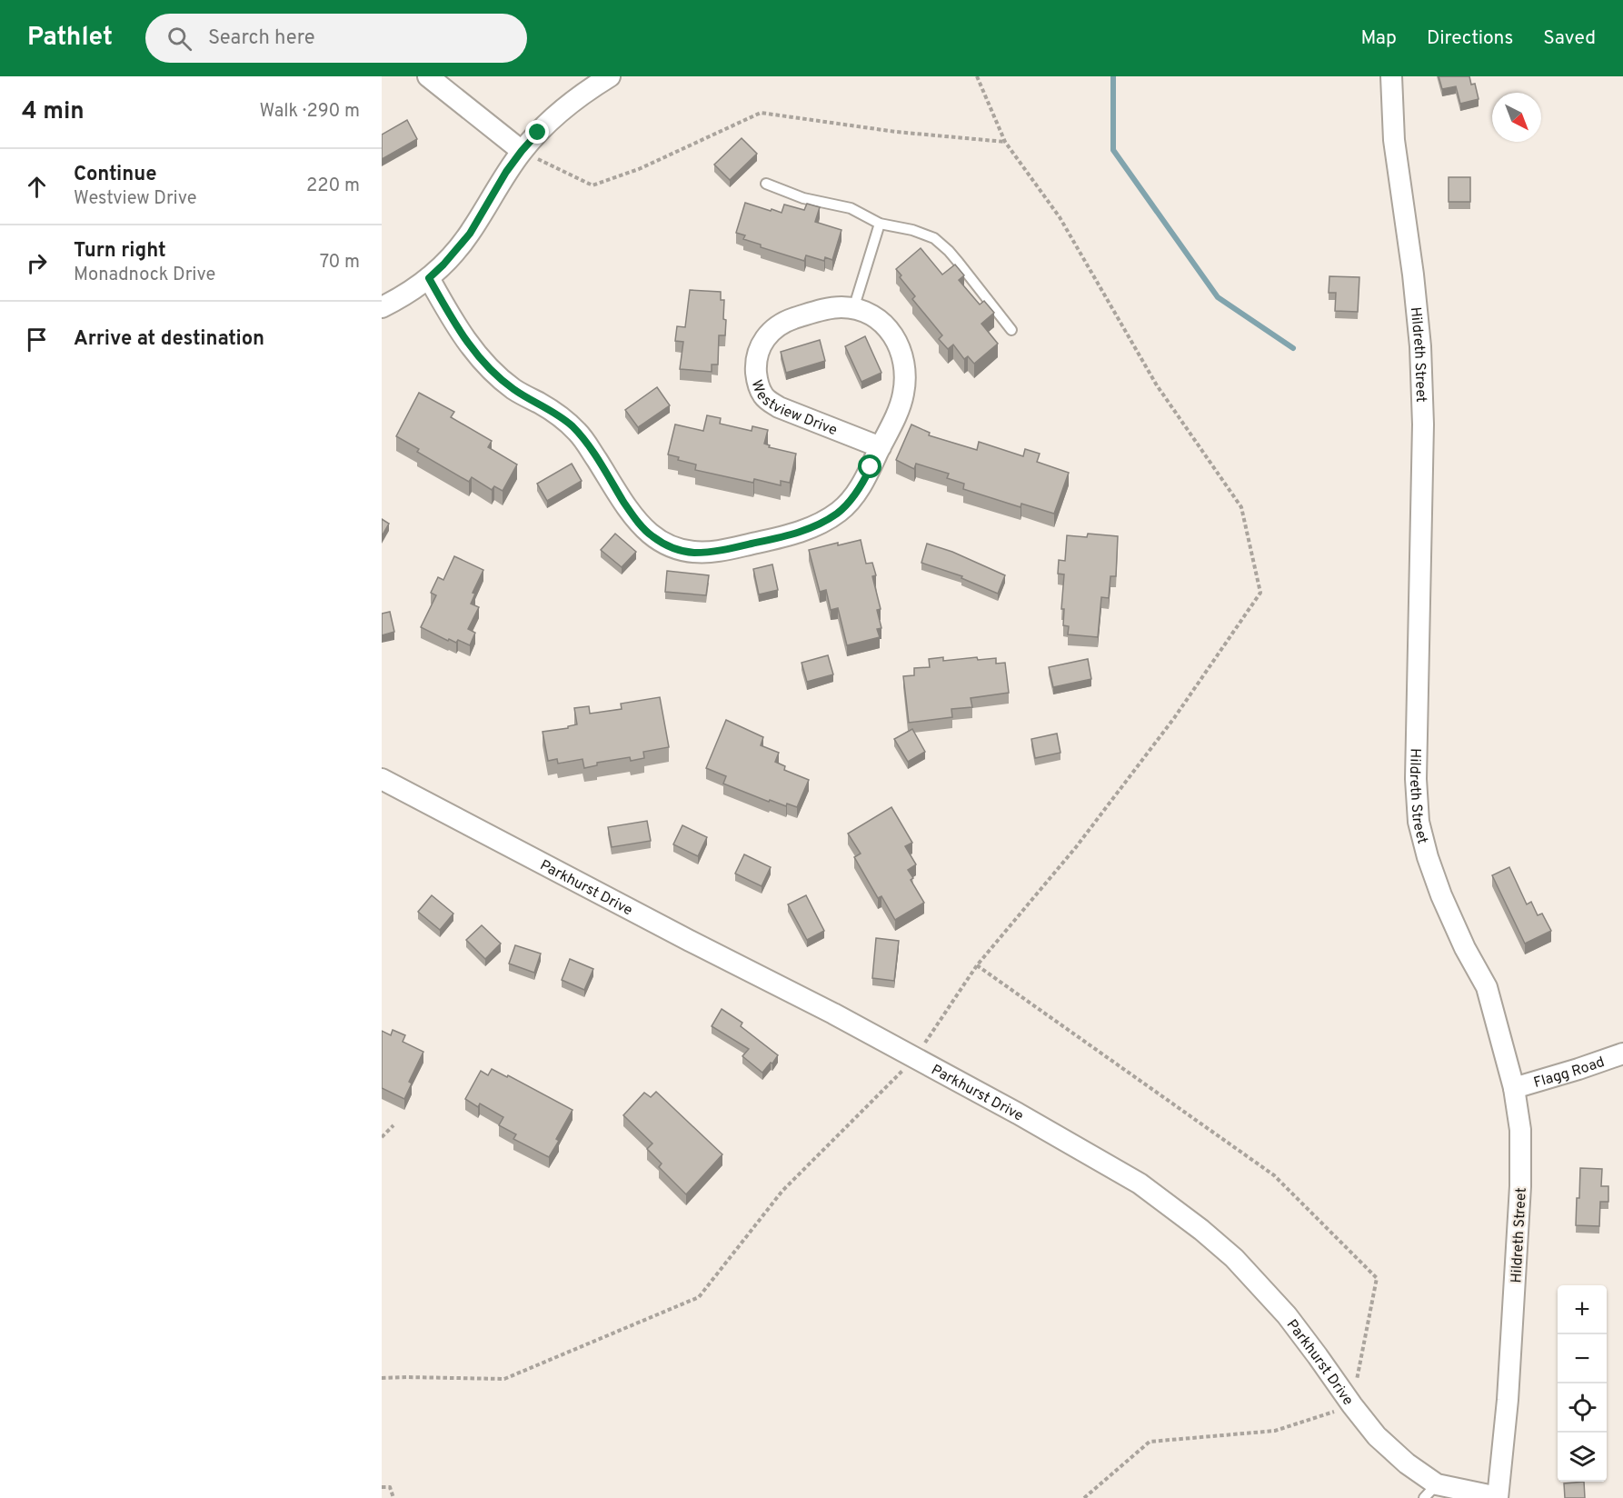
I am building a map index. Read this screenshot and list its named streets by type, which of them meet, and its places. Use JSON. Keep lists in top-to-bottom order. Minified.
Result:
{"streets":{"street":["Hildreth Street","Westview Drive","Parkhurst Drive","Flagg Road"]},"crossings":[["Hildreth Street","Parkhurst Drive"],["Hildreth Street","Flagg Road"]],"north":"bottom right","page":{"header":"Pathlet","search":"Search here","nav":["Map","Directions","Saved"],"heading":["4 min","Walk · 290 m"],"list":[["Continue","Westview Drive","220 m"],["Turn right","Monadnock Drive","70 m"],"Arrive at destination"],"map_buttons":["+","−"]}}
